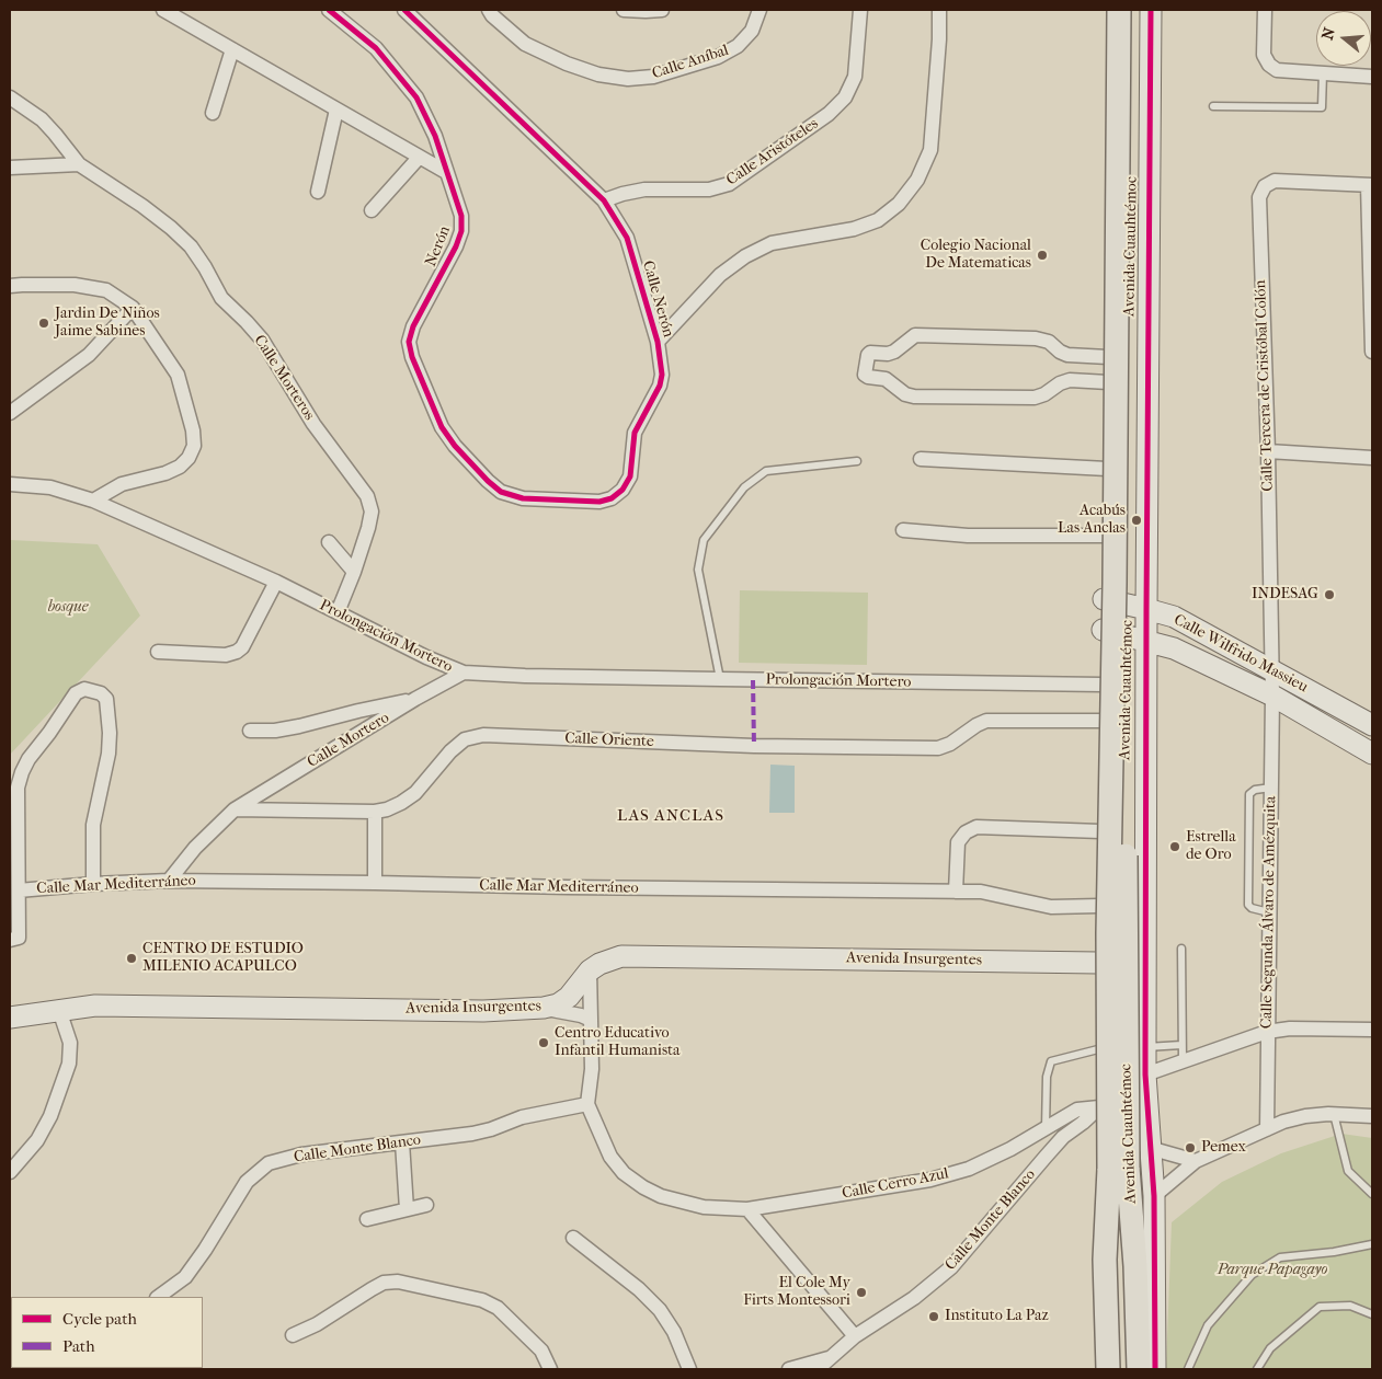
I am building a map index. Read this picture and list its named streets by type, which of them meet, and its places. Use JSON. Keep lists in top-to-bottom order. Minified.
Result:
{"streets":{"main road":["Avenida Cuauhtémoc"],"street":["Calle Aníbal","Calle Aristóteles","Nerón","Calle Nerón","Calle Morteros","Calle Tercera de Cristóbal Colón","Prolongación Mortero","Calle Wilfrido Massieu","Calle Mortero","Calle Oriente","Calle Mar Mediterráneo","Calle Segunda Álvaro de Amézquita","Avenida Insurgentes","Calle Monte Blanco","Calle Cerro Azul"]},"crossings":[["Calle Aristóteles","Calle Nerón"],["Nerón","Calle Nerón"],["Calle Morteros","Prolongación Mortero"],["Calle Tercera de Cristóbal Colón","Calle Wilfrido Massieu"],["Calle Tercera de Cristóbal Colón","Calle Segunda Álvaro de Amézquita"],["Prolongación Mortero","Calle Mortero"],["Calle Wilfrido Massieu","Calle Segunda Álvaro de Amézquita"],["Calle Mortero","Calle Oriente"],["Calle Segunda Álvaro de Amézquita","Calle Cerro Azul"],["Calle Monte Blanco","Calle Cerro Azul"]],"districts":["LAS ANCLAS"],"parks":["bosque","Parque Papagayo"],"places":["Colegio Nacional De Matematicas","Jardin De Niños Jaime Sabines","Acabús Las Anclas","INDESAG","Estrella de Oro","CENTRO DE ESTUDIO MILENIO ACAPULCO","Centro Educativo Infantil Humanista","Pemex","El Cole My Firts Montessori","Instituto La Paz"],"legend":["Cycle path","Path"],"north":"left"}
